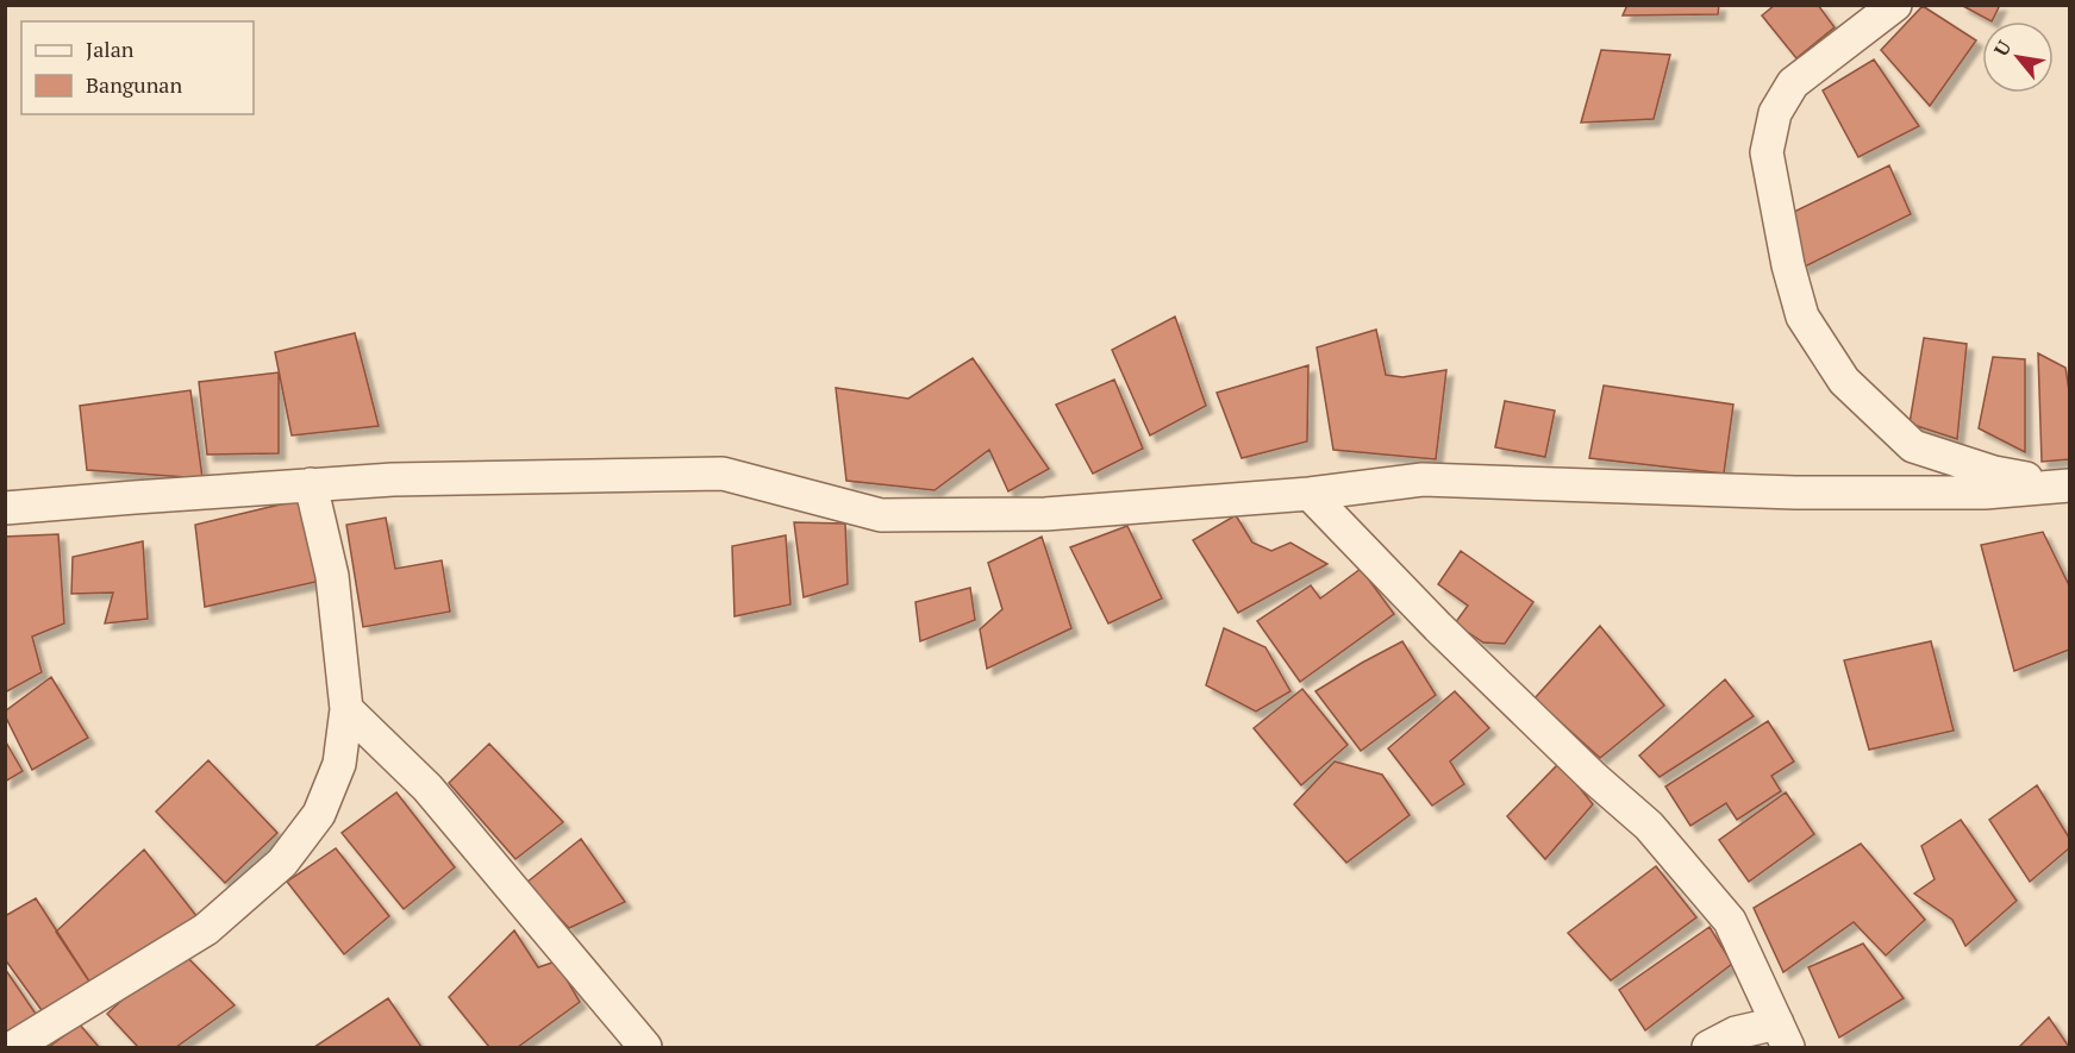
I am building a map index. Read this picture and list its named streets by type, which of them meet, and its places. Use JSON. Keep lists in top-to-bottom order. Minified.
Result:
{"legend":["Jalan","Bangunan"],"north":"top left"}
